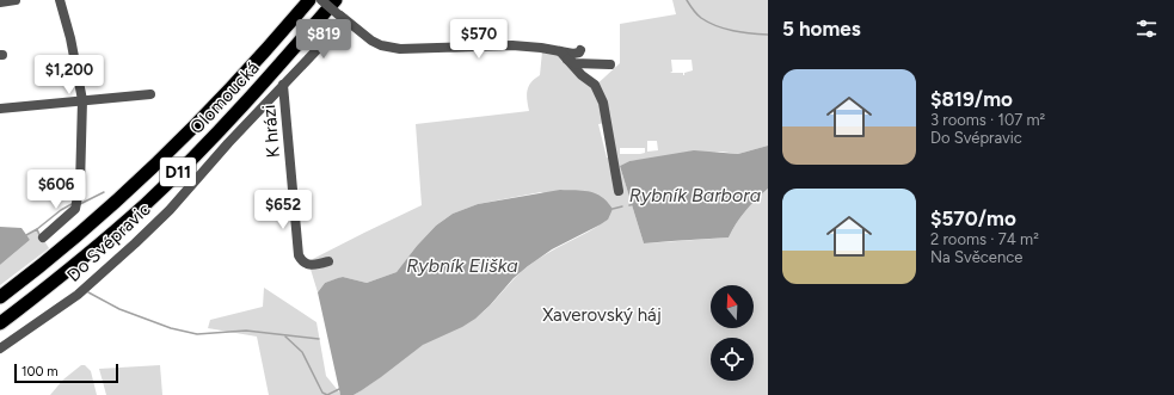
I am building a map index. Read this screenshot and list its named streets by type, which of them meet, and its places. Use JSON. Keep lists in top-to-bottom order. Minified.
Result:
{"streets":{"highway":["Olomoucká","D11"],"street":["K hrázi","Do Svépravic"]},"crossings":[["K hrázi","Do Svépravic"]],"water":["Rybník Barbora","Rybník Eliška"],"parks":["Xaverovský háj"],"scale_bar":"100 m","north":"top","page":{"heading":"5 homes","price":["$819","$570","$1,200","$606","$652"],"list":[{"name":"$819/mo","note":"3 rooms · 107 m² · Do Svépravic"},{"name":"$570/mo","note":"2 rooms · 74 m² · Na Svěcence"}],"scale":"100 m"}}
